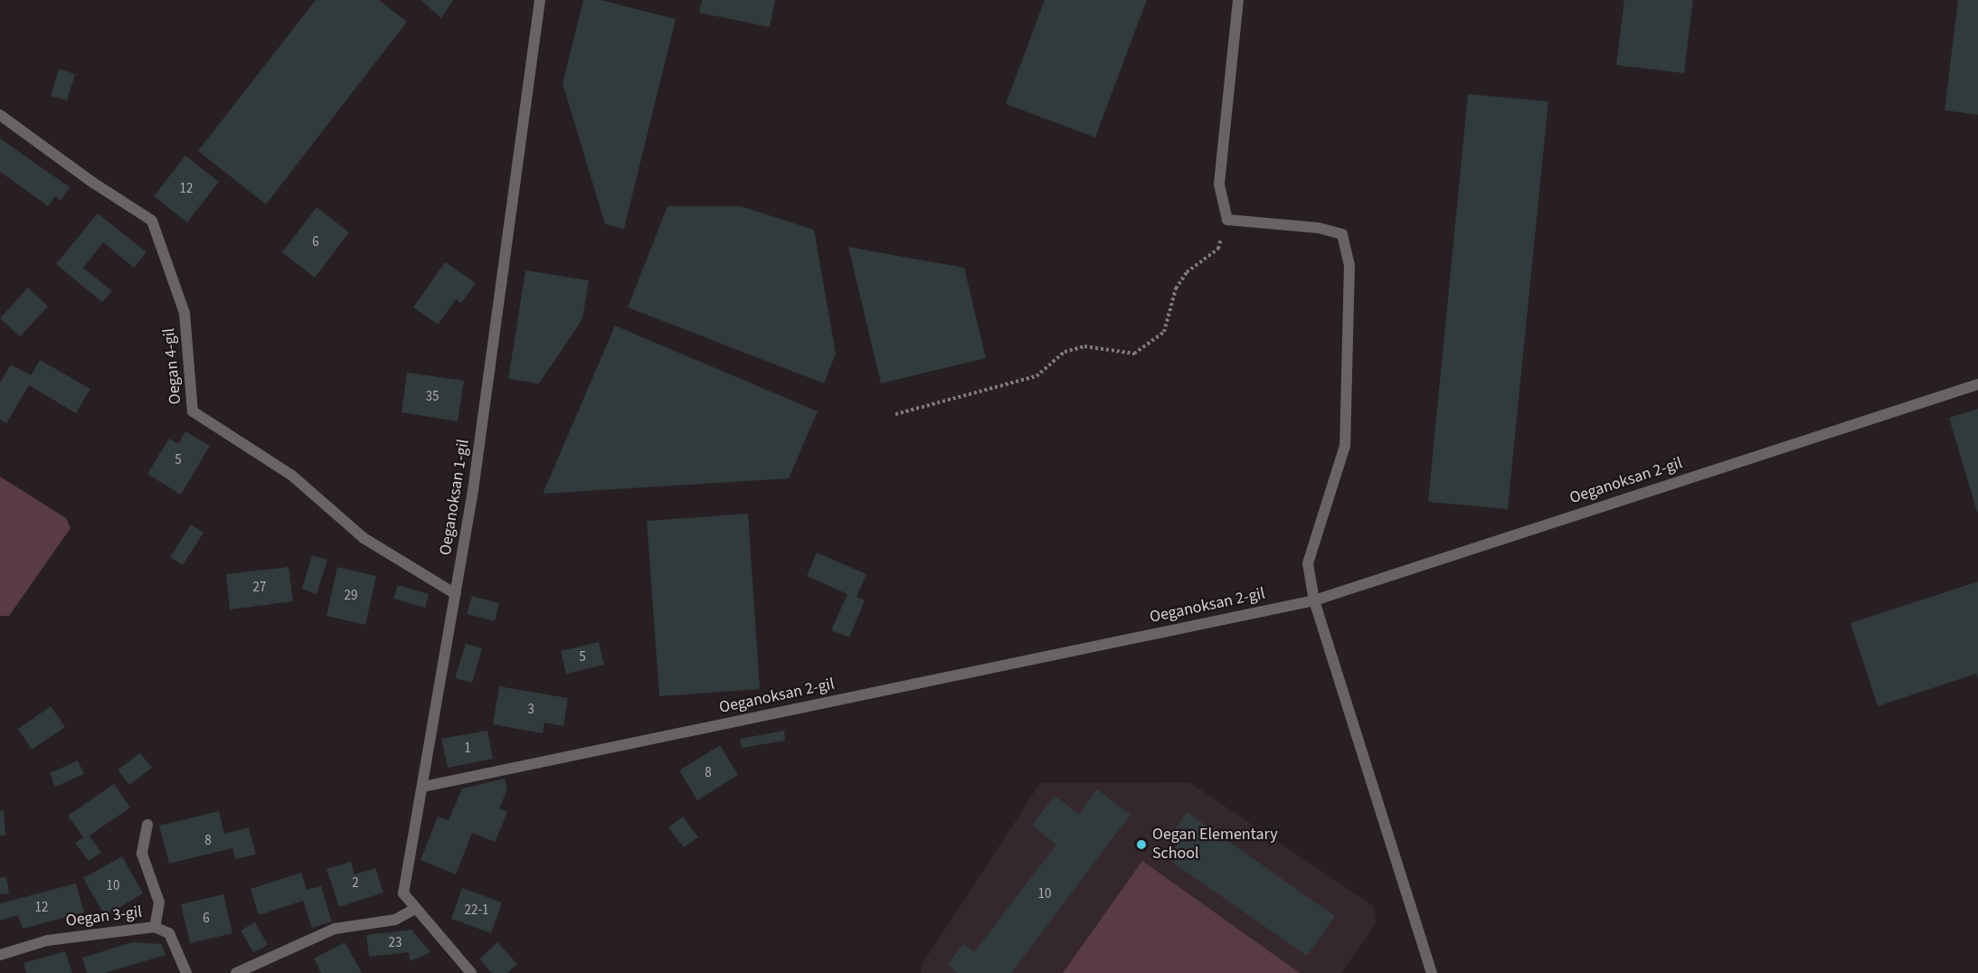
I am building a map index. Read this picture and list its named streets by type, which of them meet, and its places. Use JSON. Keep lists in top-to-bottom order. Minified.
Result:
{"streets":{"street":["Oegan 4-gil","Oeganoksan 2-gil","Oeganoksan 1-gil","Oegan 3-gil"]},"crossings":[["Oegan 4-gil","Oeganoksan 1-gil"],["Oeganoksan 2-gil","Oeganoksan 1-gil"]],"places":["Oegan Elementary School"],"house_numbers":["12","6","35","5","27","29","5","3","1","8","8","2","10","10","12","22-1","6","23"]}
